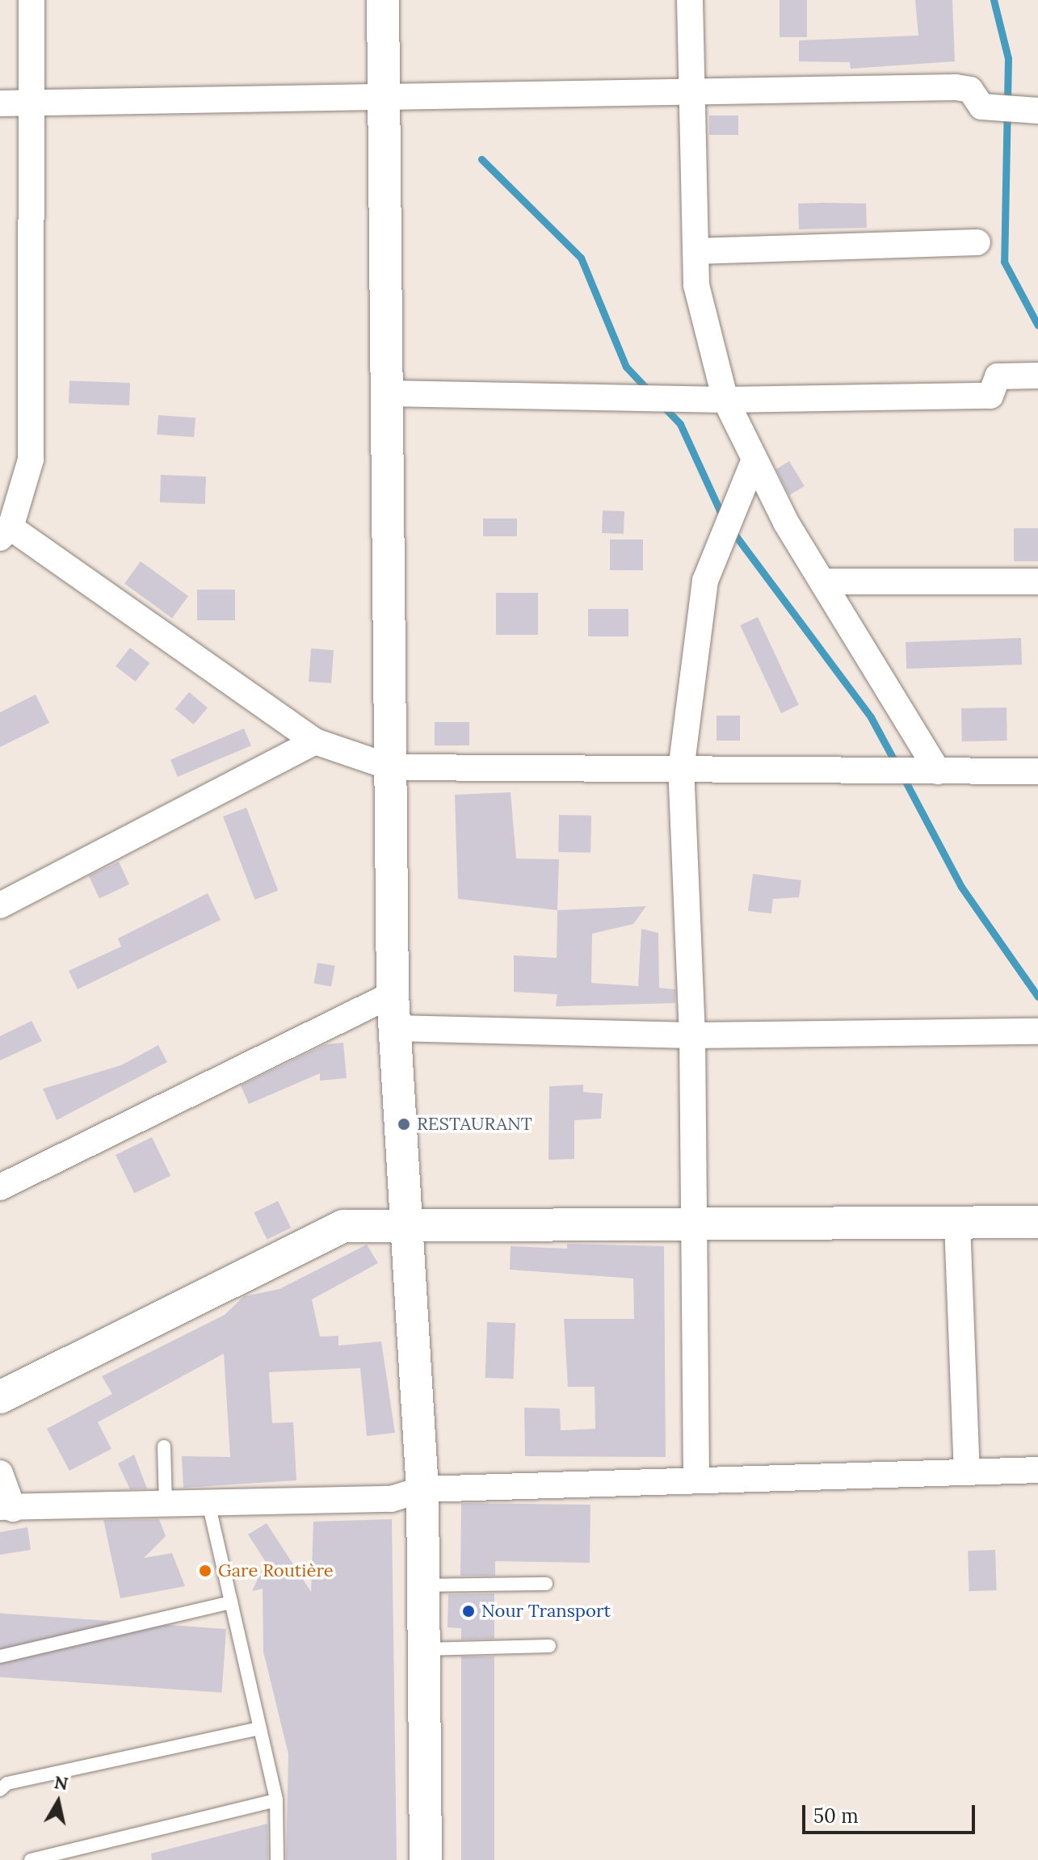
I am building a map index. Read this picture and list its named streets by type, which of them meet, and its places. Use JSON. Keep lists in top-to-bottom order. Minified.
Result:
{"places":["RESTAURANT","Gare Routière","Nour Transport"],"scale_bar":"50 m","north":"top"}
